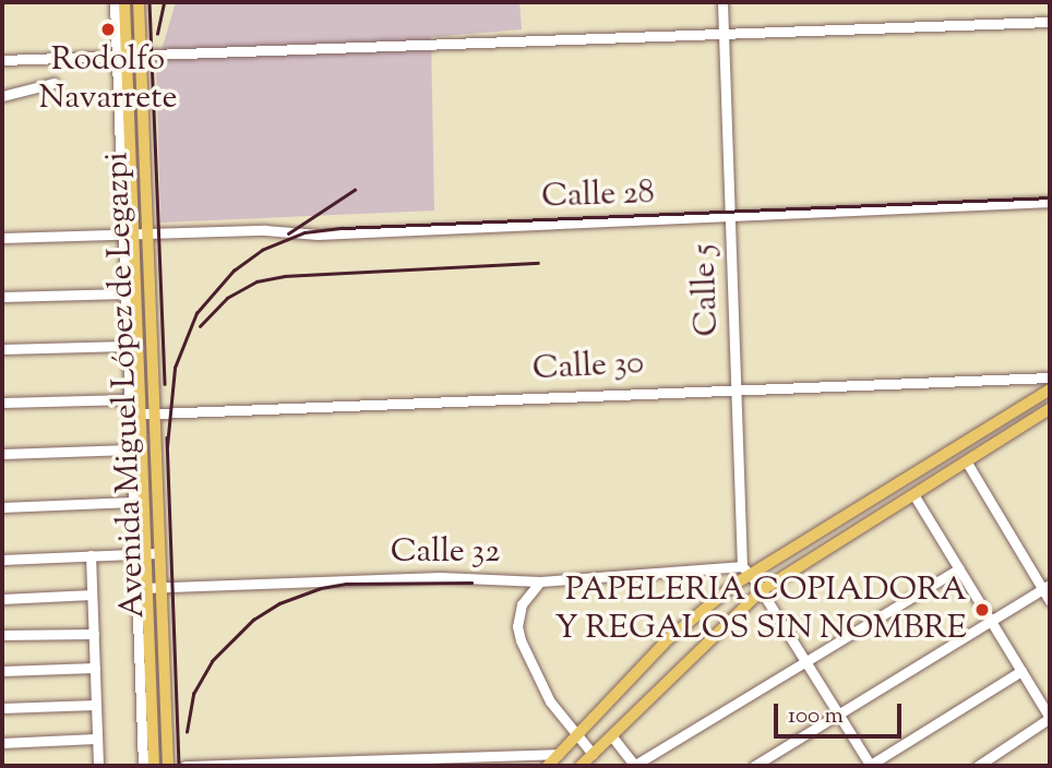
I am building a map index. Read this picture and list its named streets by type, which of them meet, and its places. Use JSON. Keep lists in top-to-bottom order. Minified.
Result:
{"streets":{"main road":["Avenida Miguel López de Legazpi"],"street":["Calle 28","Calle 5","Calle 30","Calle 32"]},"crossings":[["Calle 28","Calle 5"],["Calle 28","Avenida Miguel López de Legazpi"],["Calle 5","Calle 30"],["Calle 5","Calle 32"],["Calle 30","Avenida Miguel López de Legazpi"],["Avenida Miguel López de Legazpi","Calle 32"]],"places":["Rodolfo Navarrete","PAPELERIA COPIADORA Y REGALOS SIN NOMBRE"],"scale_bar":"100 m"}
